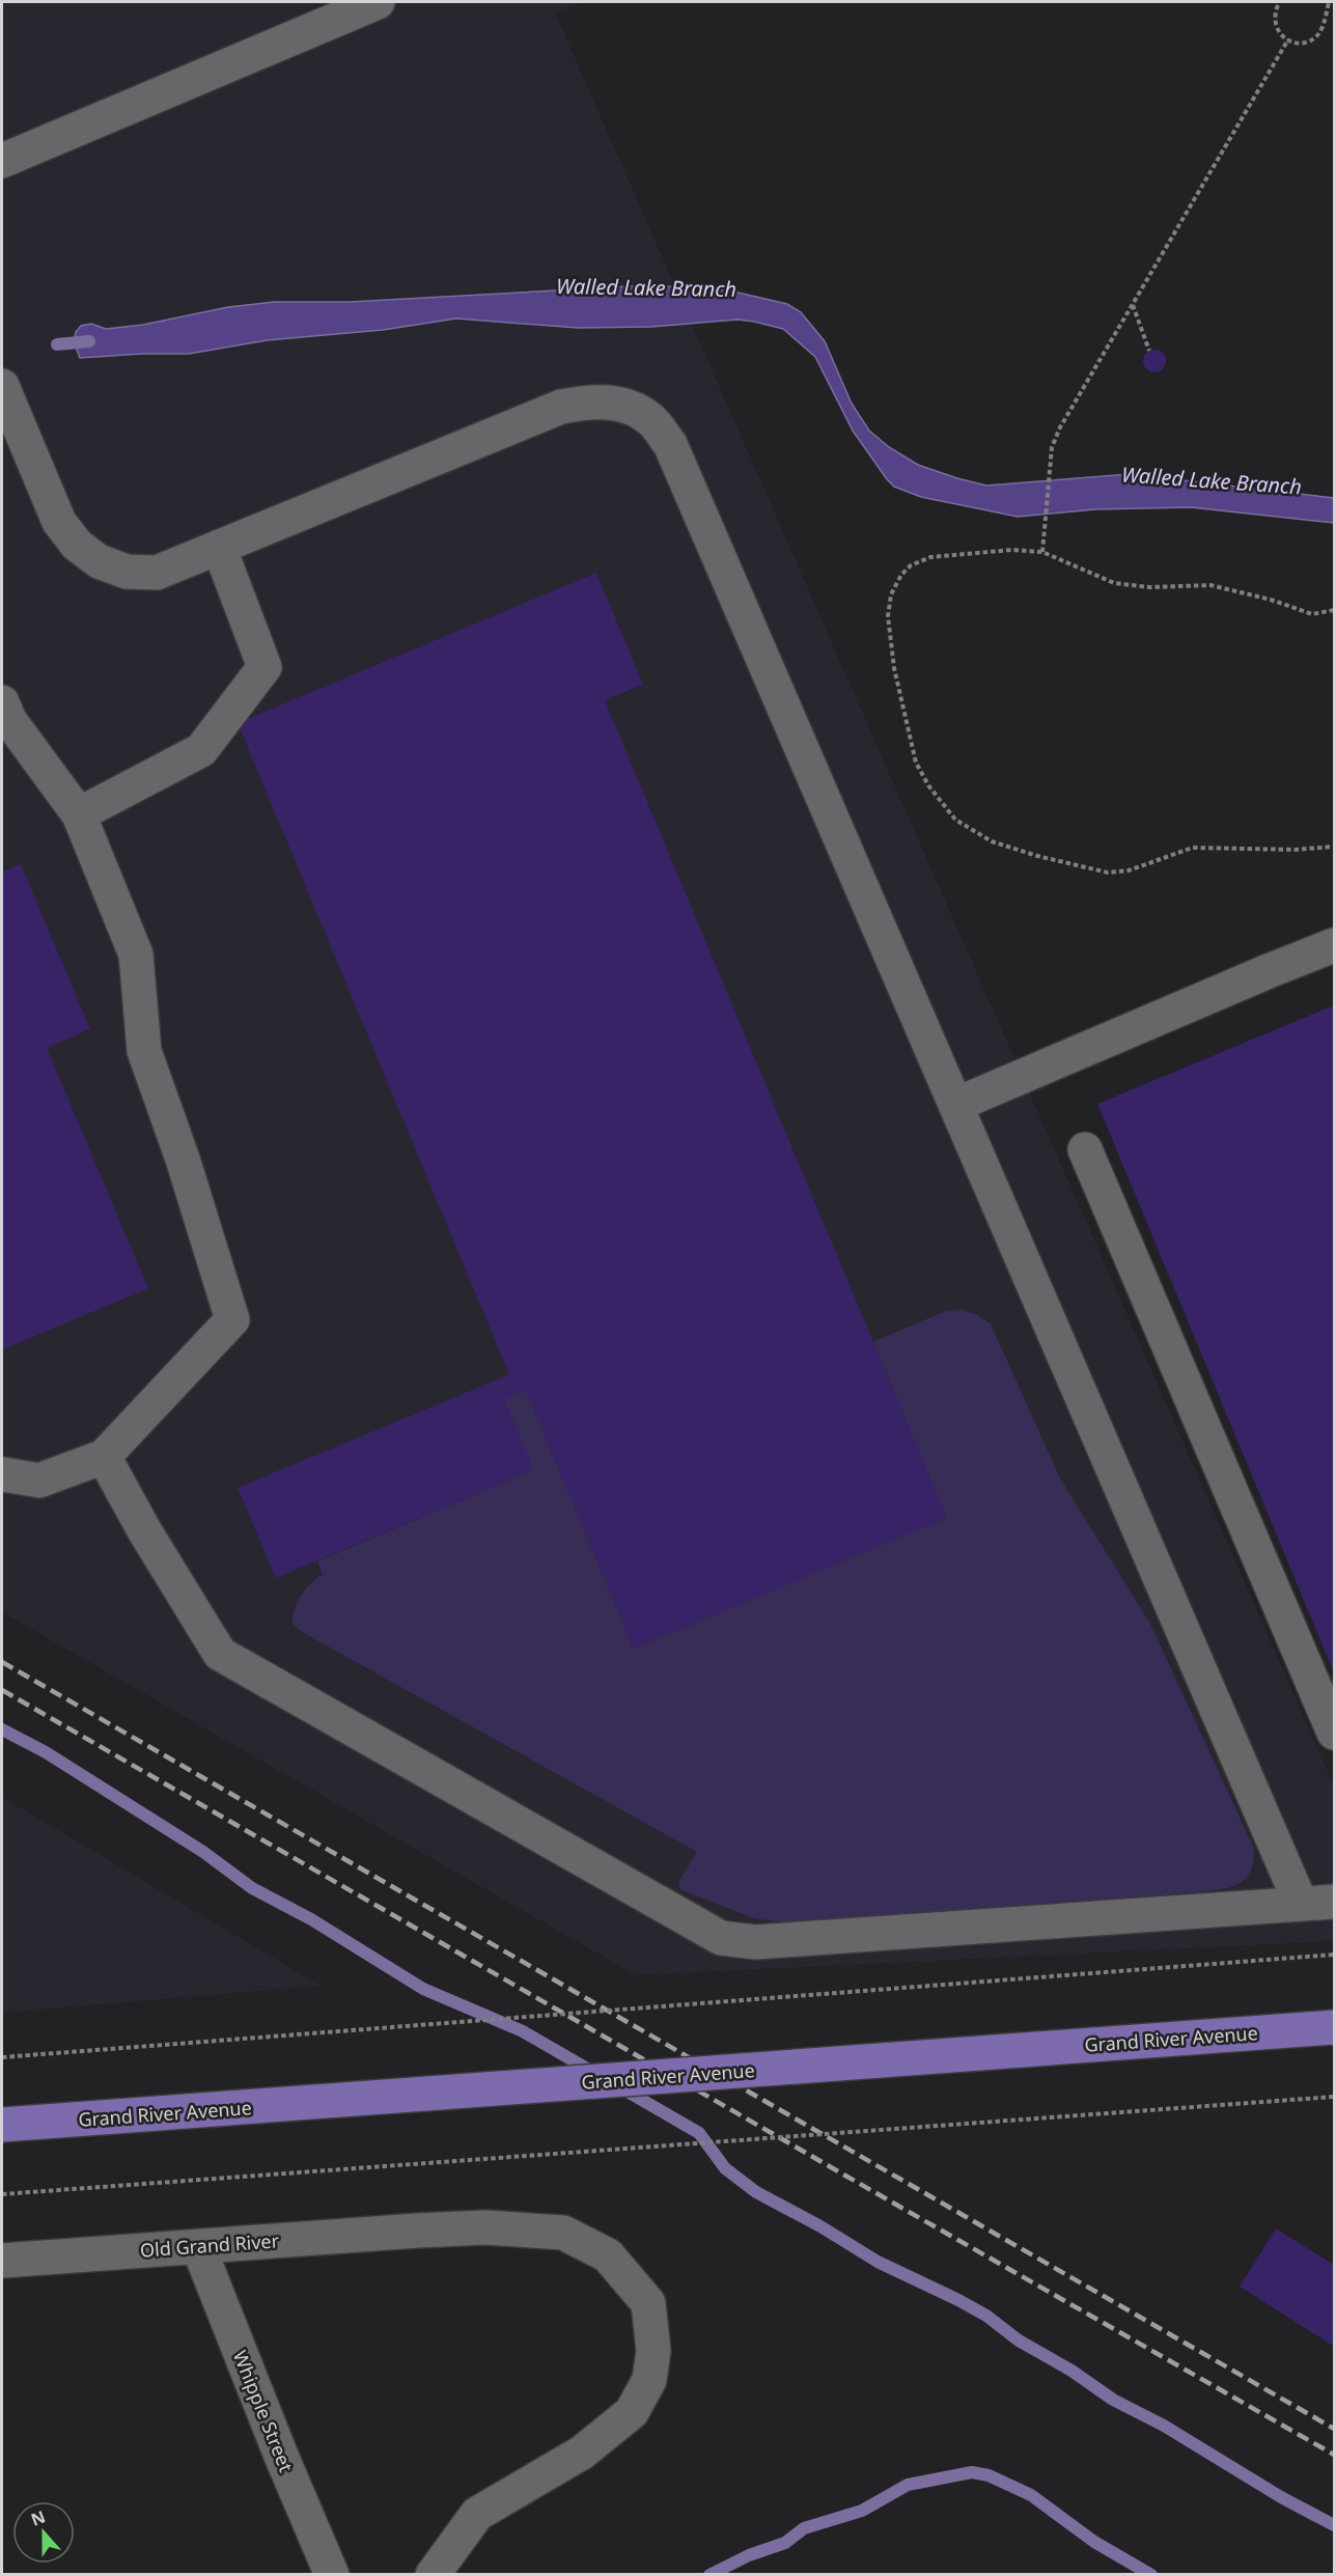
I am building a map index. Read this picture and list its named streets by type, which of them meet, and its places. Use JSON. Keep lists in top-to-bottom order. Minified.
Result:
{"streets":{"main road":["Grand River Avenue"],"street":["Old Grand River","Whipple Street"]},"crossings":[["Old Grand River","Whipple Street"]],"water":["Walled Lake Branch"],"north":"top"}
